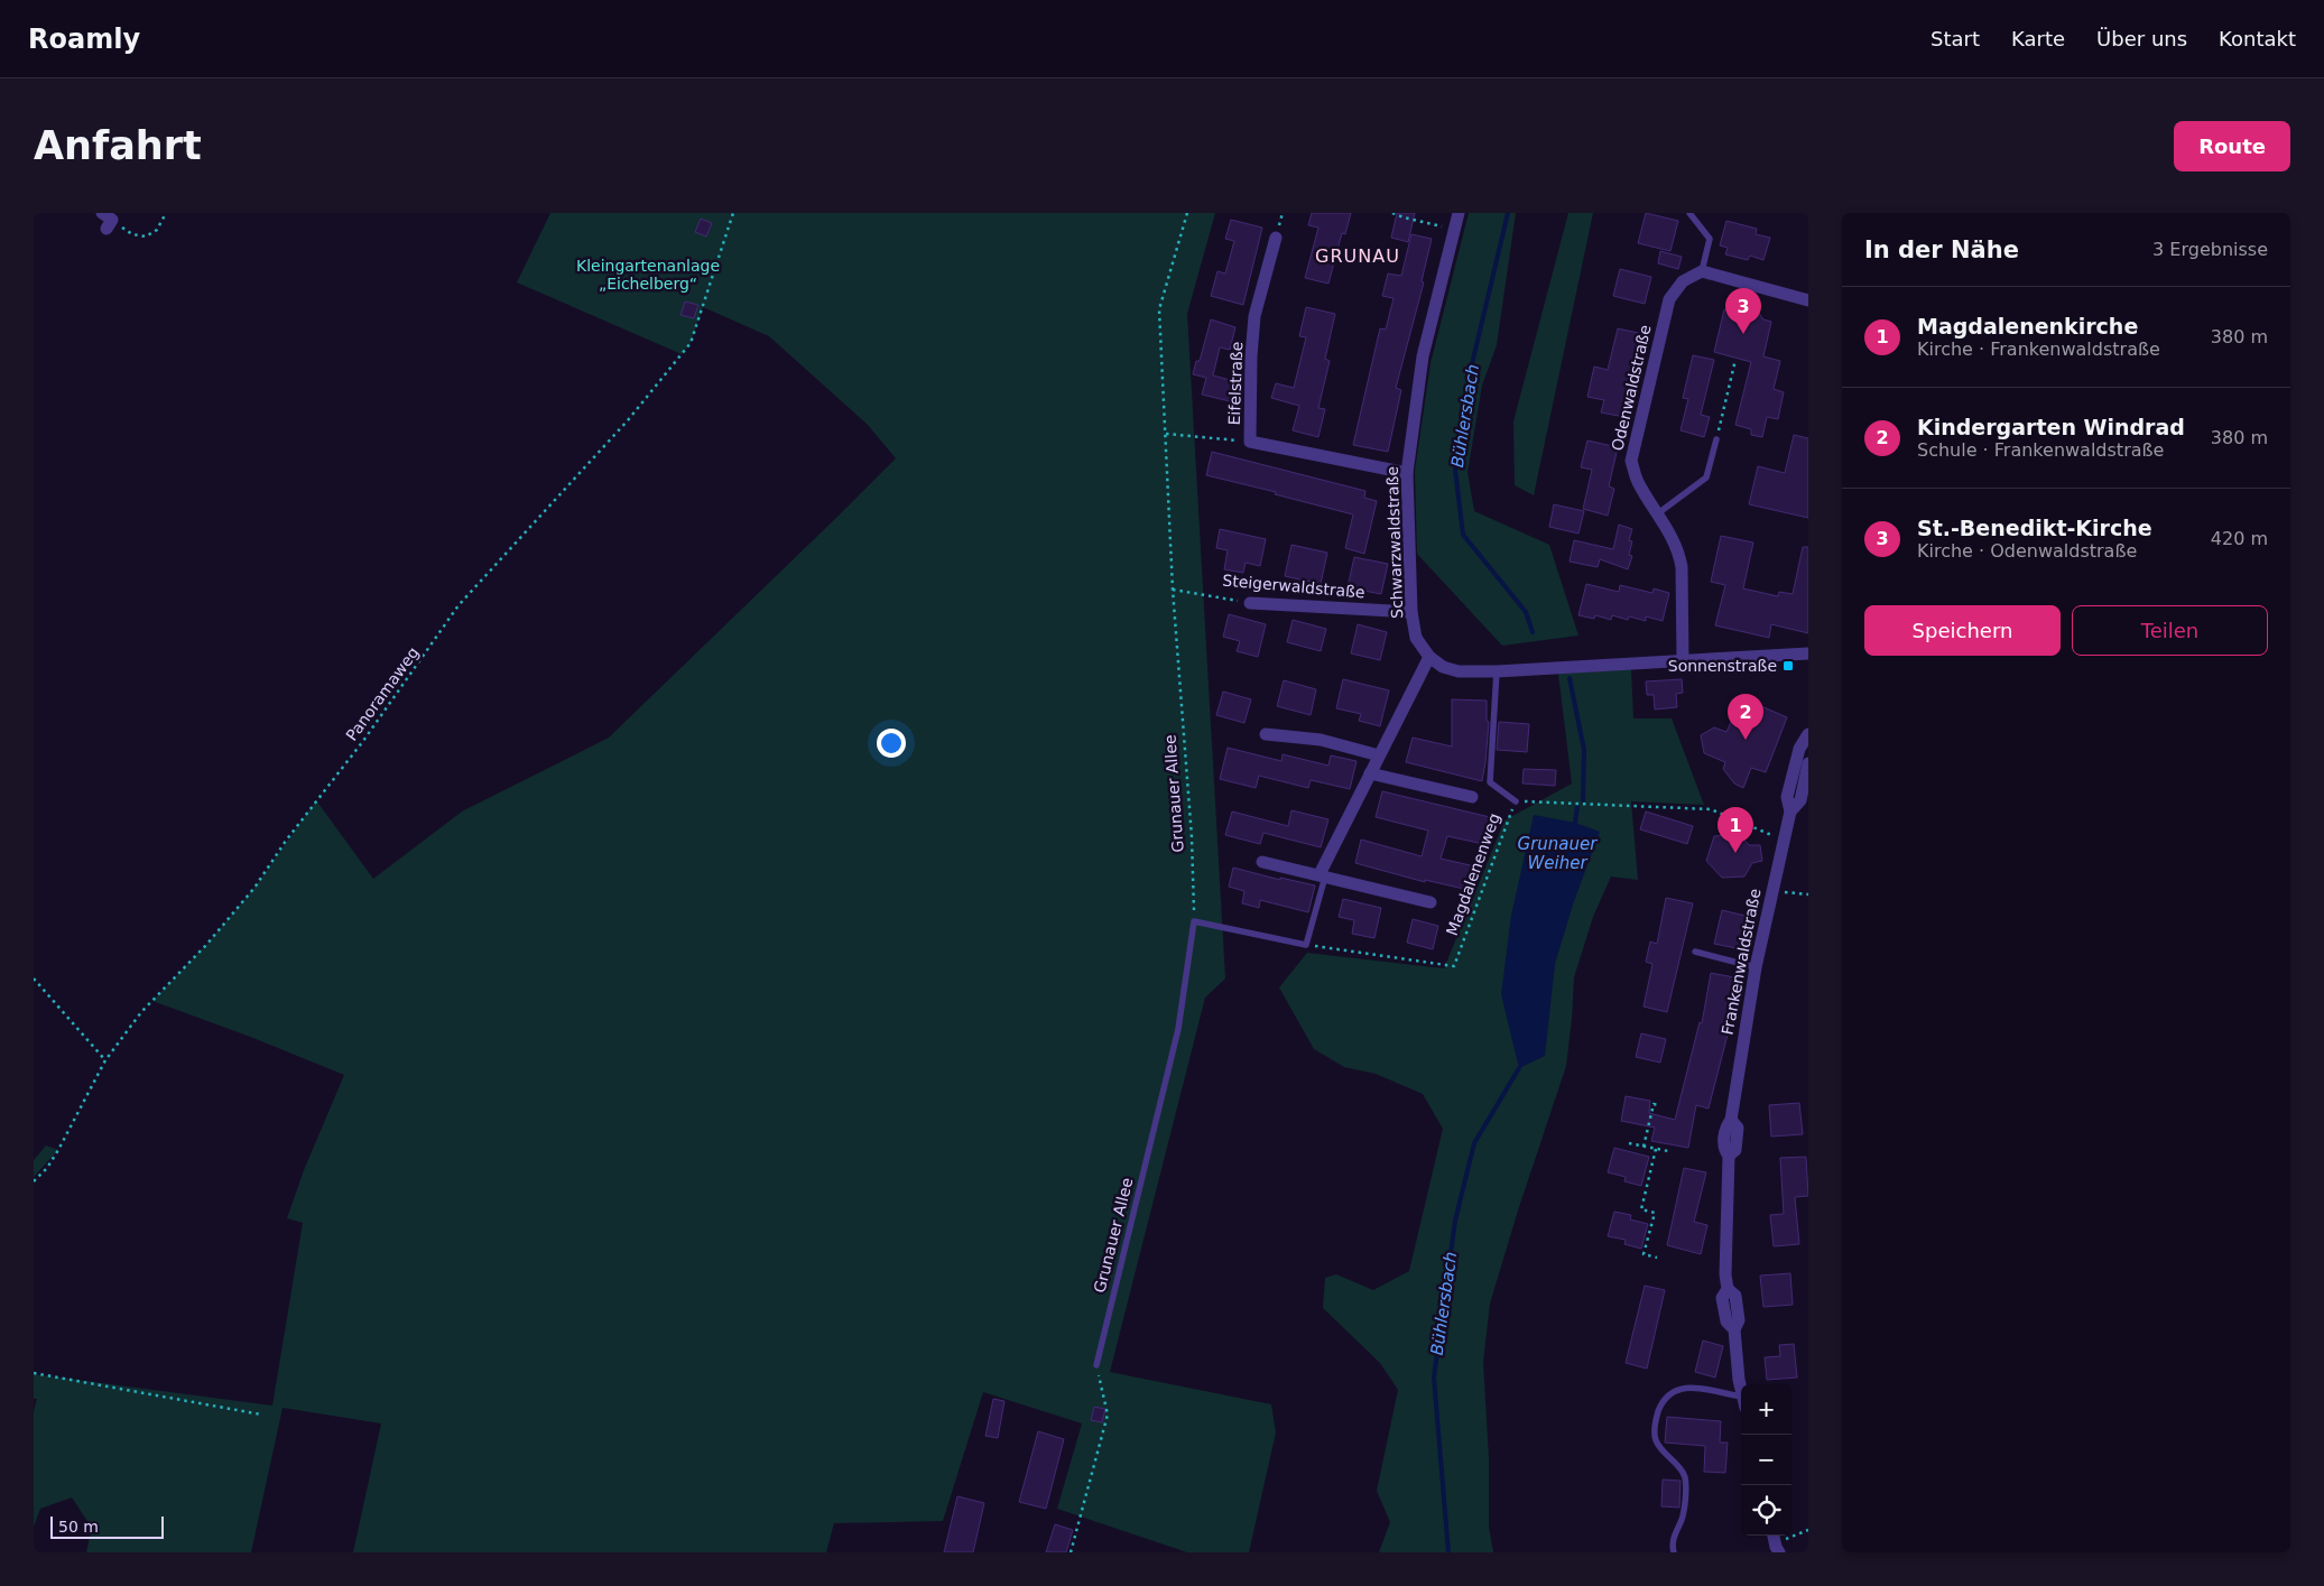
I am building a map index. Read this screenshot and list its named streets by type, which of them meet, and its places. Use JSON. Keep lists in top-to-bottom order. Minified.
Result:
{"streets":{"street":["Eifelstraße","Odenwaldstraße","Schwarzwaldstraße","Steigerwaldstraße","Frankenwaldstraße"],"lane":["Grunauer Allee"],"path":["Panoramaweg","Magdalenenweg"]},"crossings":[["Eifelstraße","Schwarzwaldstraße"],["Schwarzwaldstraße","Steigerwaldstraße"],["Steigerwaldstraße","Grunauer Allee"],["Magdalenenweg","Frankenwaldstraße"]],"districts":["GRUNAU"],"water":["Bühlersbach","Grunauer Weiher"],"parks":["Kleingartenanlage „Eichelberg“"],"places":{"transit":["Sonnenstraße"]},"scale_bar":"50 m","page":{"header":"Roamly","nav":["Start","Karte","Über uns","Kontakt"],"buttons":["Route",["Speichern","Teilen"]],"title":"Anfahrt","heading":["In der Nähe","3 Ergebnisse"],"list":[{"mark":"1","name":"Magdalenenkirche","note":"Kirche · Frankenwaldstraße","value":"380 m"},{"mark":"2","name":"Kindergarten Windrad","note":"Schule · Frankenwaldstraße","value":"380 m"},{"mark":"3","name":"St.-Benedikt-Kirche","note":"Kirche · Odenwaldstraße","value":"420 m"}],"pins":["3","2","1"],"map_buttons":["+","−"],"scale":"50 m"}}
